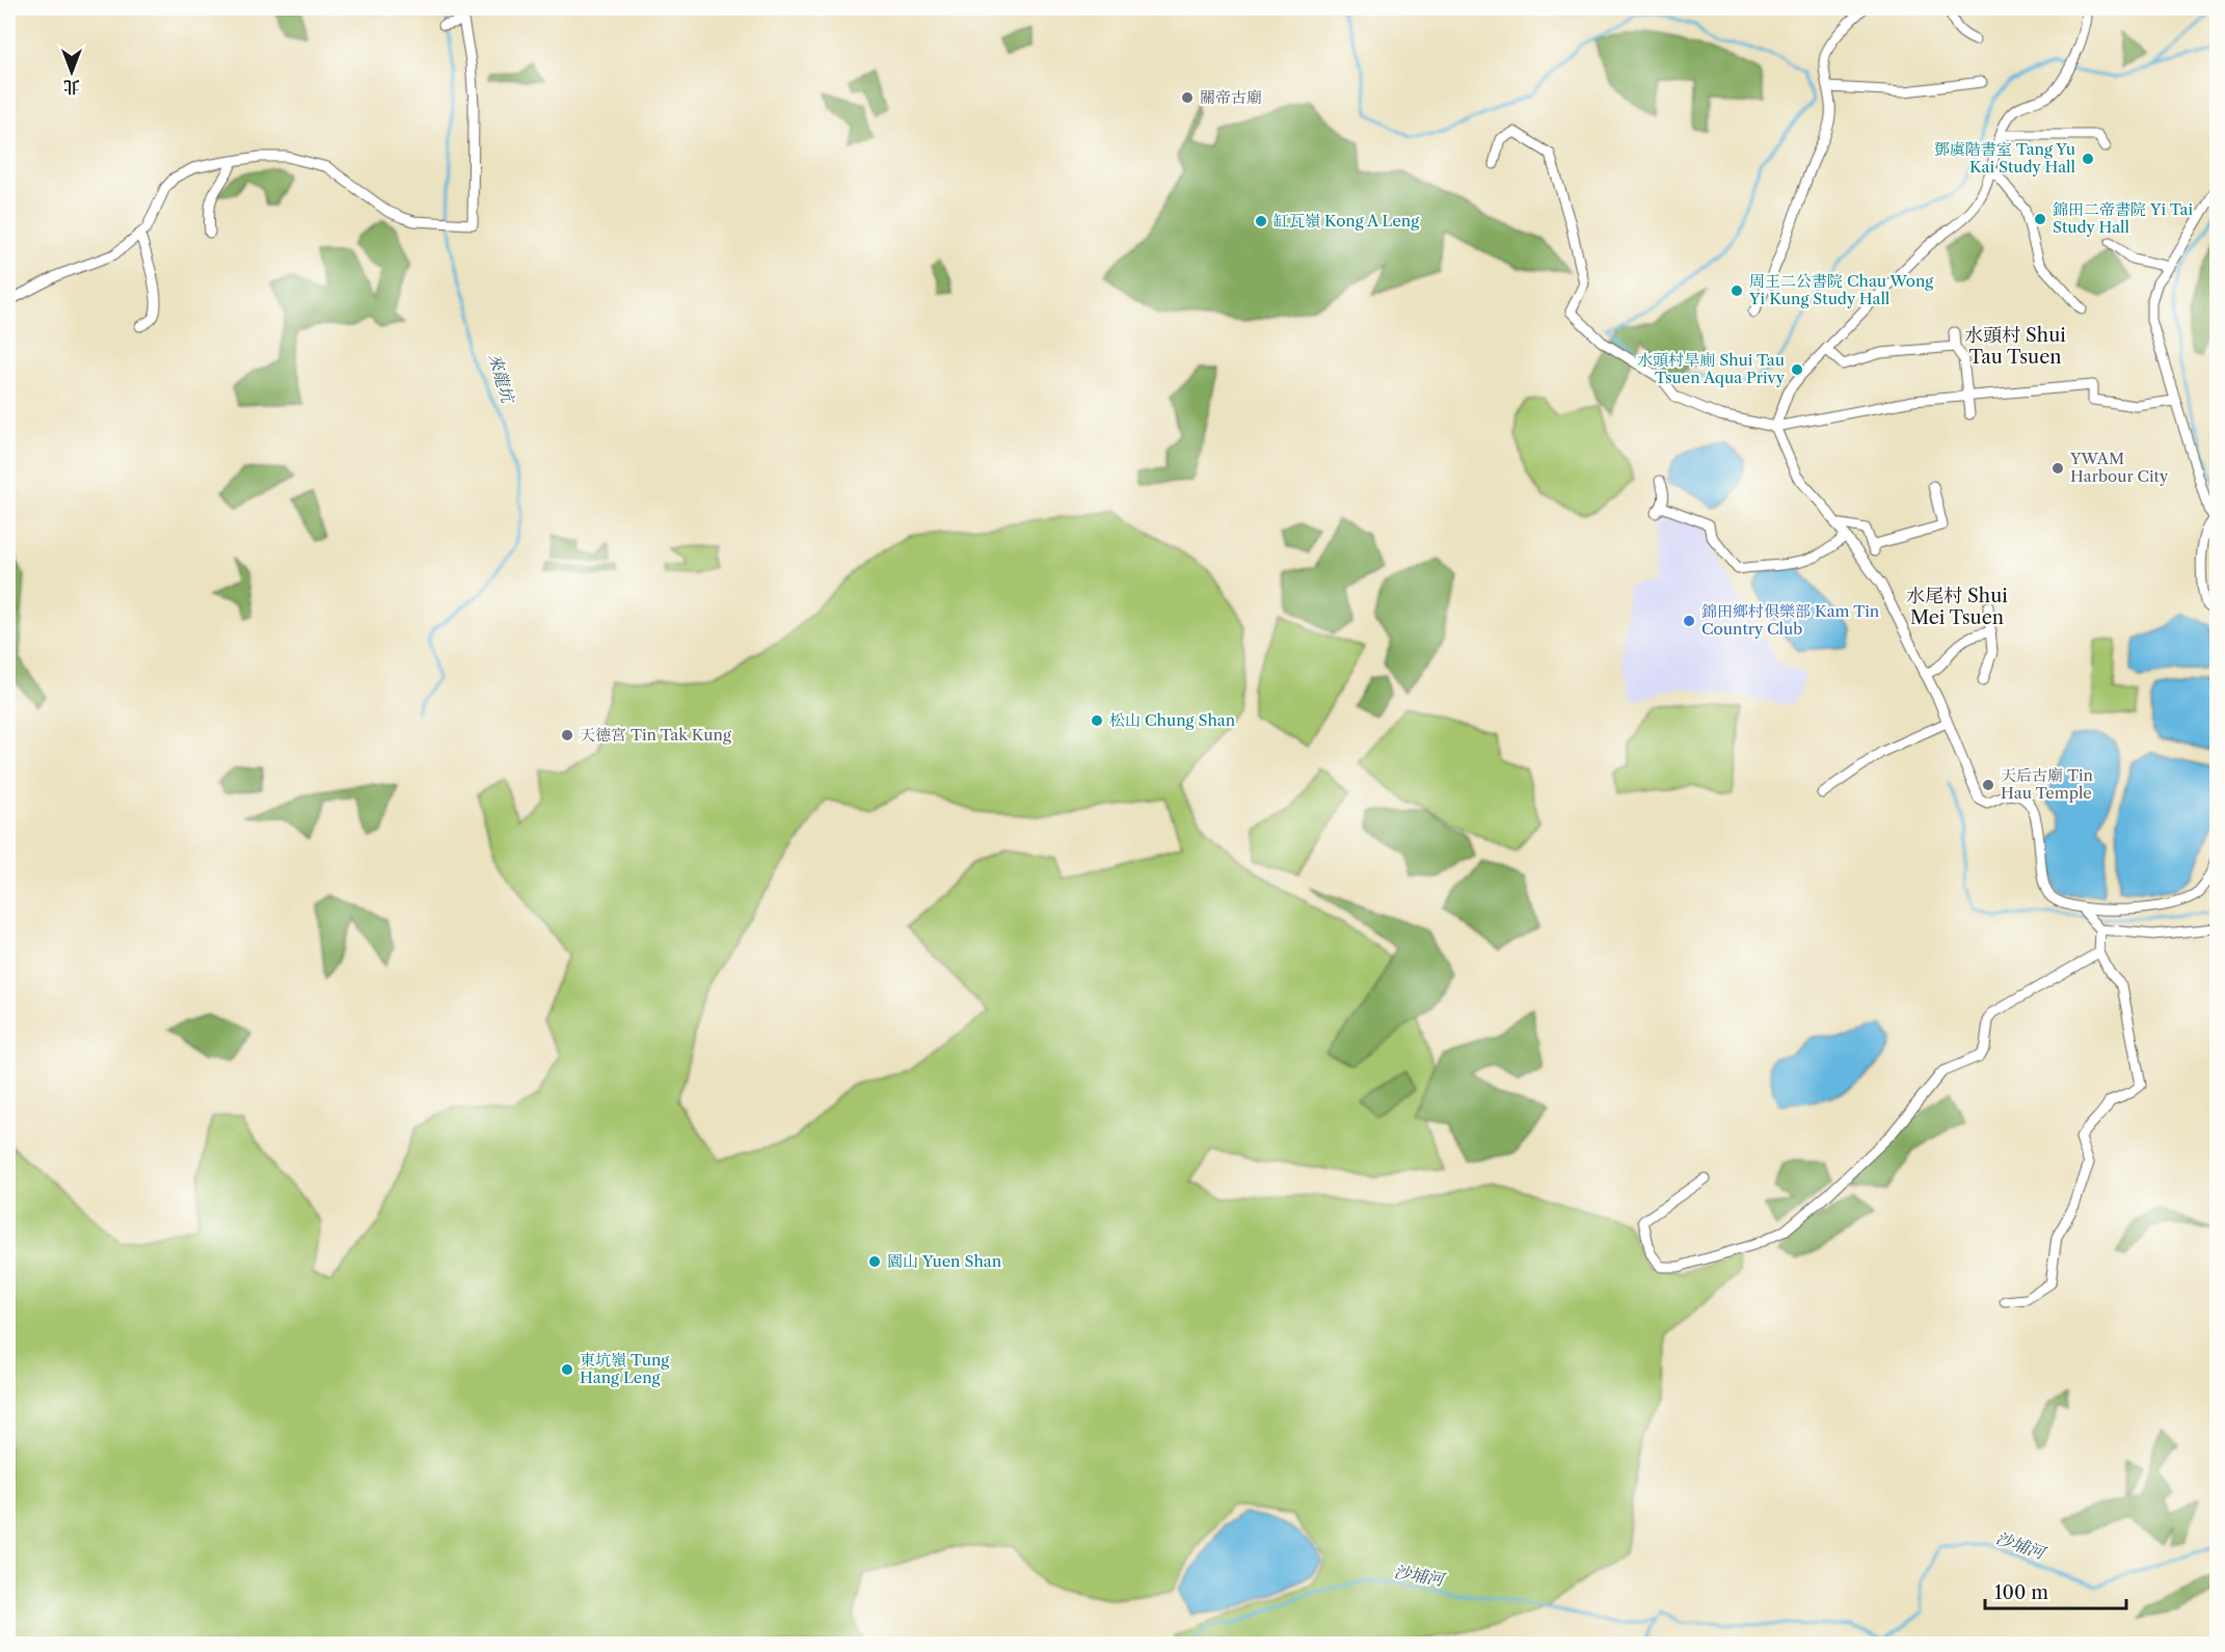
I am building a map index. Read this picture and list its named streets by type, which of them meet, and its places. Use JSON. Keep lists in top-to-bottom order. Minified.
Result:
{"districts":["水頭村 Shui Tau Tsuen","水尾村 Shui Mei Tsuen"],"water":["來龍坑","沙埔河"],"places":["關帝古廟","鄧虞階書室 Tang Yu Kai Study Hall","錦田二帝書院 Yi Tai Study Hall","缸瓦嶺 Kong A Leng","周王二公書院 Chau Wong Yi Kung Study Hall","水頭村旱廁 Shui Tau Tsuen Aqua Privy","YWAM Harbour City","錦田鄉村俱樂部 Kam Tin Country Club","松山 Chung Shan","天德宮 Tin Tak Kung","天后古廟 Tin Hau Temple","園山 Yuen Shan","東坑嶺 Tung Hang Leng"],"scale_bar":"100 m","north":"bottom"}
